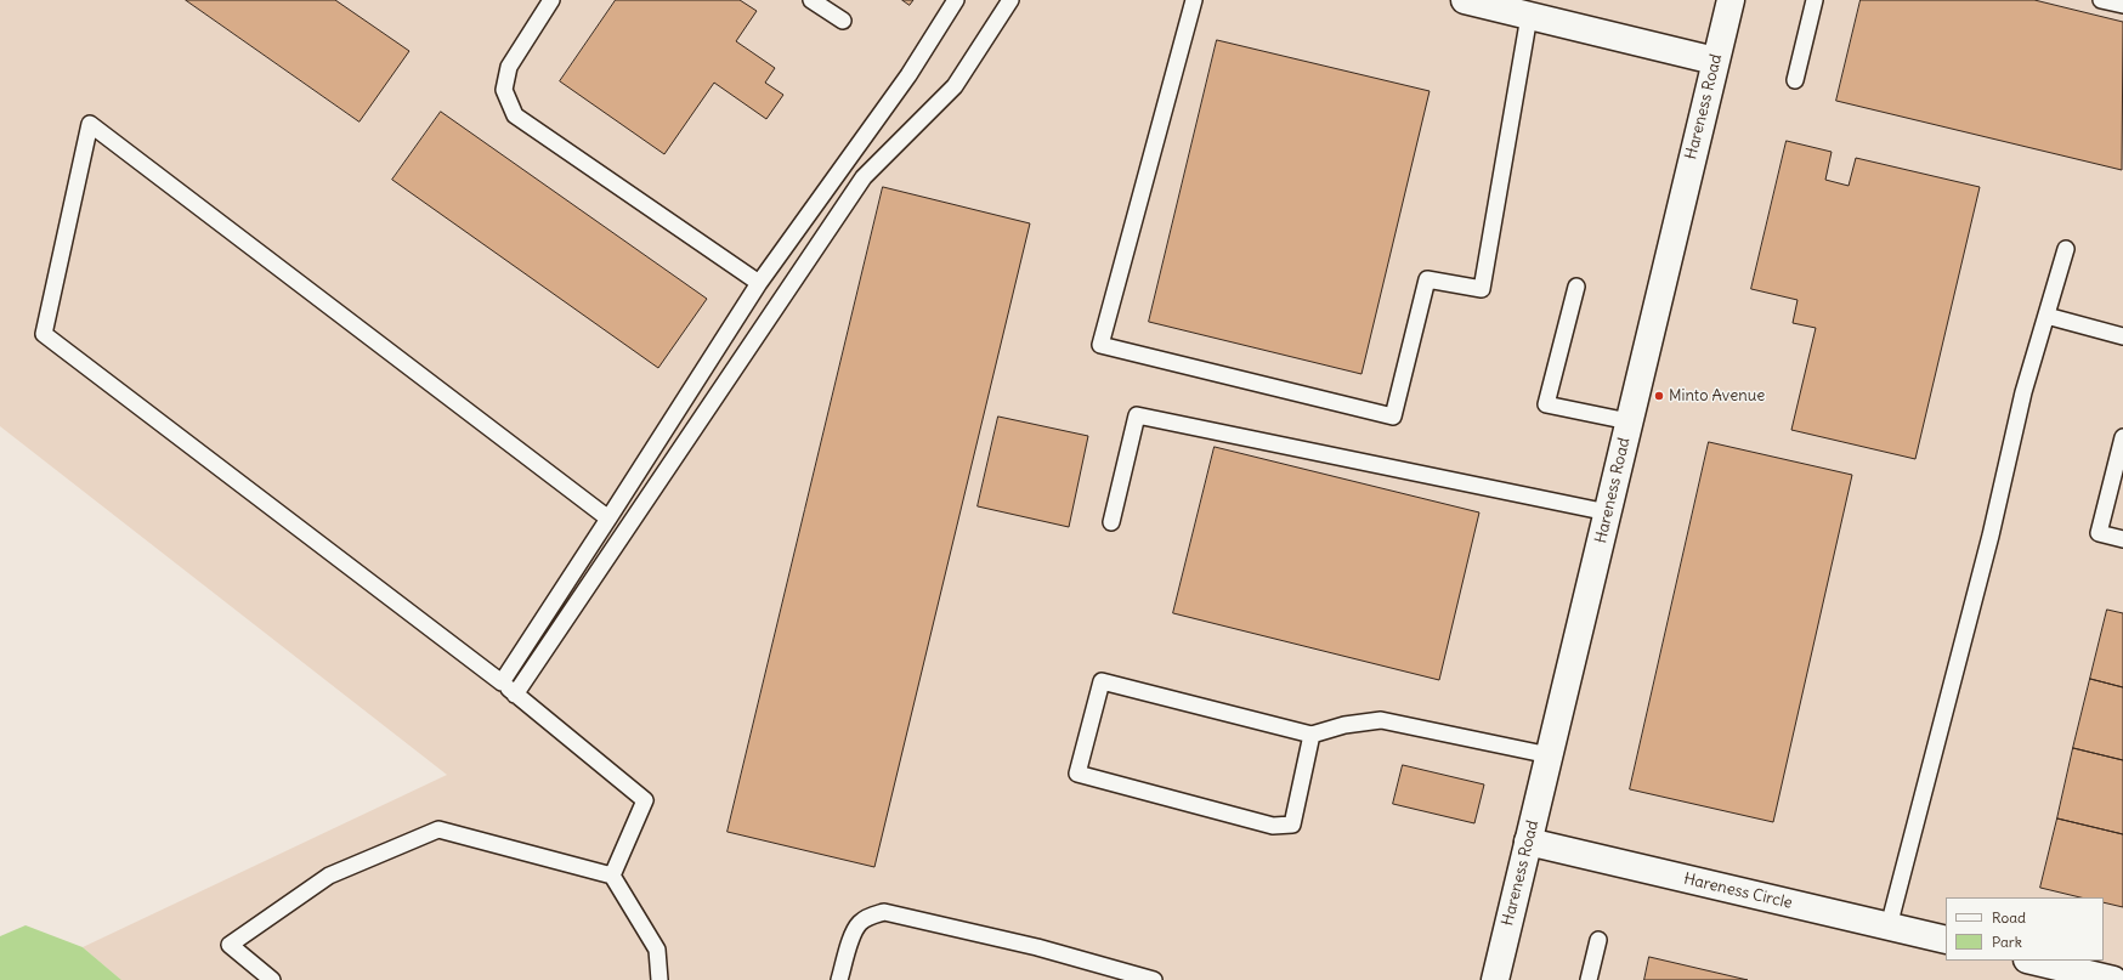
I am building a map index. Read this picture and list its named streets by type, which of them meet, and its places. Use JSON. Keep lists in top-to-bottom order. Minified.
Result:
{"streets":{"main road":["Hareness Road","Hareness Circle"]},"crossings":[["Hareness Road","Hareness Circle"]],"places":["Minto Avenue"],"legend":["Road","Park"]}
